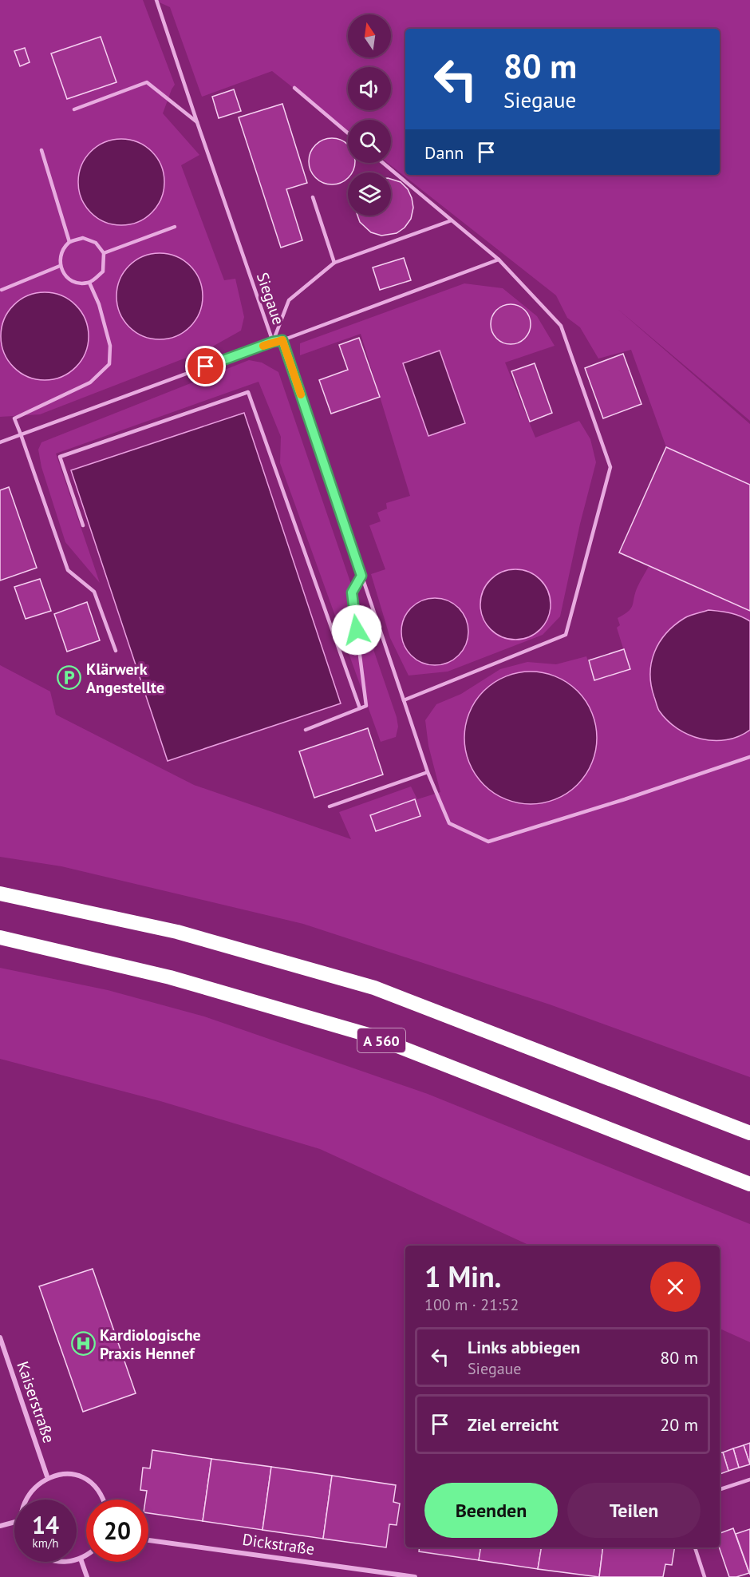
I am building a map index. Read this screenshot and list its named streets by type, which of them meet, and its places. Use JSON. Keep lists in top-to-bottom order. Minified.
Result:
{"streets":{"highway":["A 560"],"street":["Kaiserstraße","Dickstraße"],"lane":["Siegaue"]},"places":{"parking":["Klärwerk Angestellte"],"hospital":["Kardiologische Praxis Hennef"]},"north":"top","page":{"turn":["80 m","Siegaue"],"then":"Dann","heading":["1 Min.","100 m · 21:52"],"list":[{"name":"Links abbiegen","note":"Siegaue","value":"80 m"},{"name":"Ziel erreicht","value":"20 m"}],"buttons":["Beenden","Teilen"],"speed":"14 km/h","limit":"20"}}
